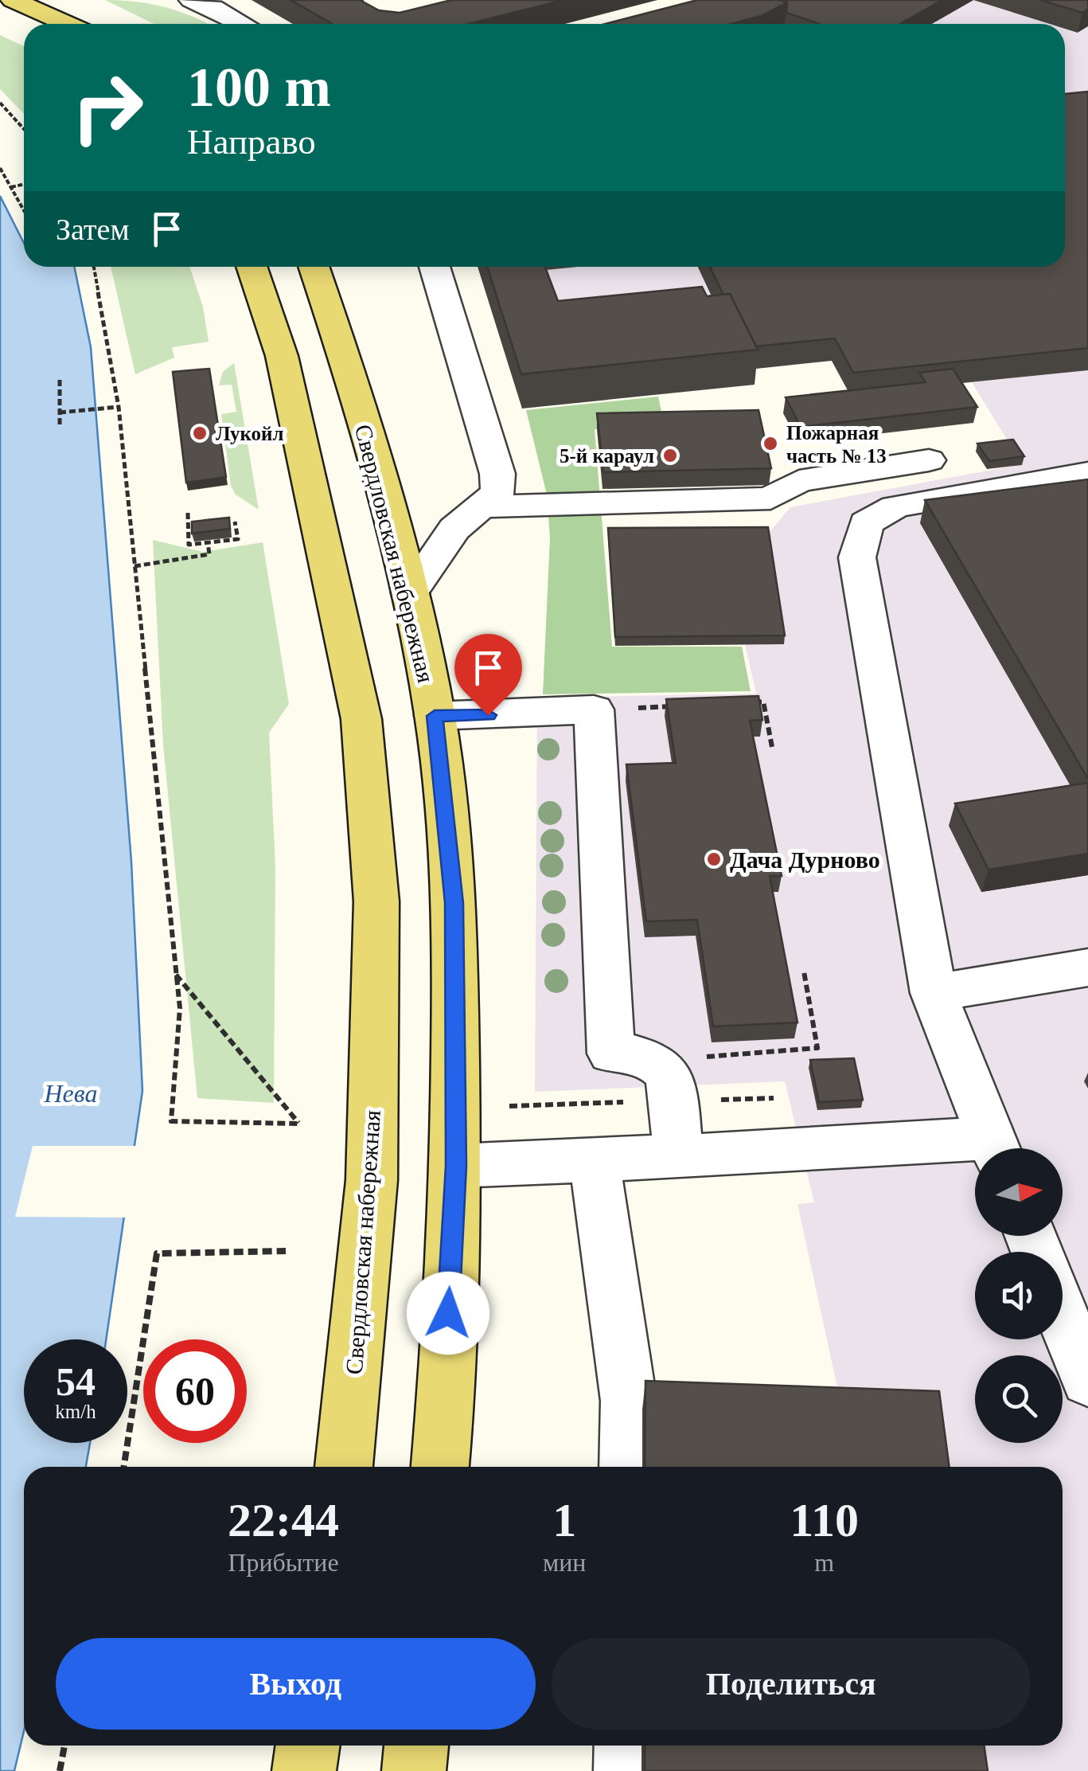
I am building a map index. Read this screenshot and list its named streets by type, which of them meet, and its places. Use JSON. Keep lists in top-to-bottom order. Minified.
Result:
{"streets":{"main road":["Свердловская набережная"]},"water":["Нева"],"places":["Лукойл","Пожарная часть № 13","5-й караул","Дача Дурново"],"north":"right","page":{"turn":["100 m","Направо"],"then":"Затем","speed":"54 km/h","limit":"60","eta":["22:44","Прибытие","1","мин","110","m"],"buttons":["Выход","Поделиться"]}}
